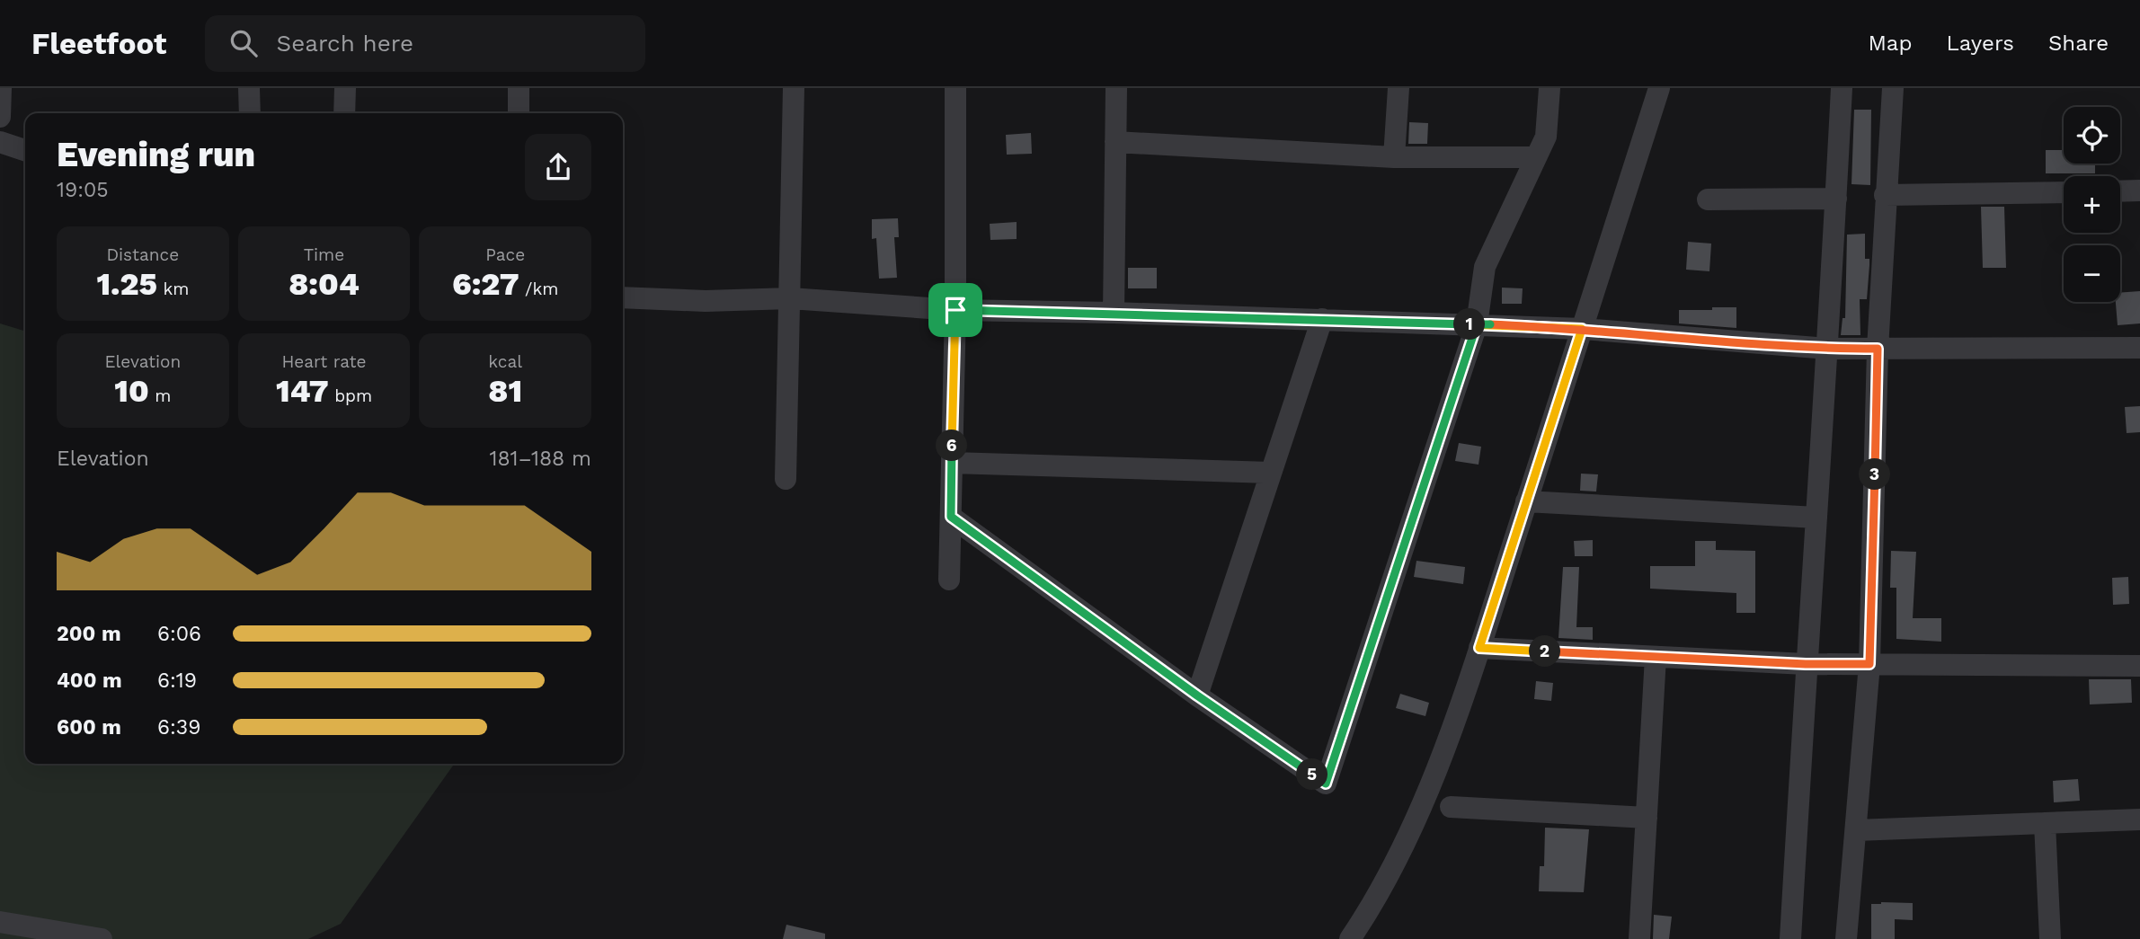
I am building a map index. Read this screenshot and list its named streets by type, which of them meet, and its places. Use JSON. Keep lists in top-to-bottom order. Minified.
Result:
{"page":{"header":"Fleetfoot","search":"Search here","nav":["Map","Layers","Share"],"map_buttons":["+","−"],"heading":["Evening run","19:05"],"stats":[["Distance","1.25 km"],["Time","8:04"],["Pace","6:27 /km"],["Elevation","10 m"],["Heart rate","147 bpm"],["kcal","81"]],"pins":["1","6","3","2","5"],"chart":["Elevation","181–188 m"],"list":[{"name":"200 m","note":"6:06"},{"name":"400 m","note":"6:19"},{"name":"600 m","note":"6:39"}]}}
